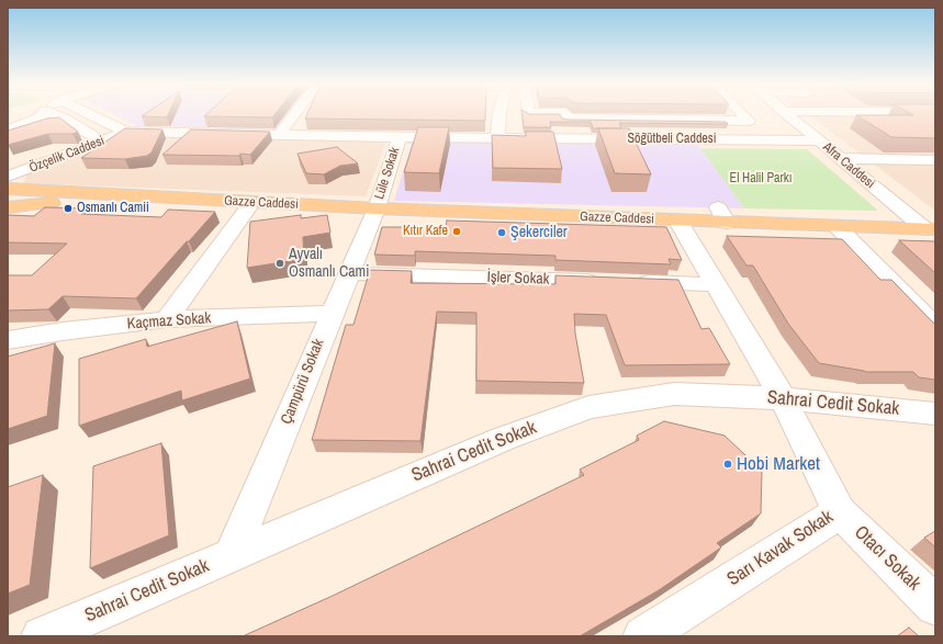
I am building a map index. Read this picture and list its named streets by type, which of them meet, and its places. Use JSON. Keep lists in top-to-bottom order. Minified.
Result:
{"streets":{"main road":["Gazze Caddesi"],"street":["Söğütbeli Caddesi","Özçelik Caddesi","Afra Caddesi","Lüle Sokak","İşler Sokak","Kaçmaz Sokak","Çampürü Sokak","Sahrai Cedit Sokak","Sarı Kavak Sokak","Otacı Sokak"]},"crossings":[["Söğütbeli Caddesi","Özçelik Caddesi"],["Söğütbeli Caddesi","Afra Caddesi"],["Söğütbeli Caddesi","Lüle Sokak"],["Afra Caddesi","Gazze Caddesi"],["Lüle Sokak","Gazze Caddesi"],["Lüle Sokak","Çampürü Sokak"],["Gazze Caddesi","Çampürü Sokak"],["Gazze Caddesi","Sarı Kavak Sokak"],["İşler Sokak","Çampürü Sokak"],["İşler Sokak","Sarı Kavak Sokak"],["Kaçmaz Sokak","Çampürü Sokak"],["Çampürü Sokak","Sahrai Cedit Sokak"],["Sahrai Cedit Sokak","Sarı Kavak Sokak"],["Sarı Kavak Sokak","Otacı Sokak"]],"parks":["El Halil Parkı"],"places":["Osmanlı Camii","Kıtır Kafe","Şekerciler","Ayvalı Osmanlı Cami","Hobi Market"]}
